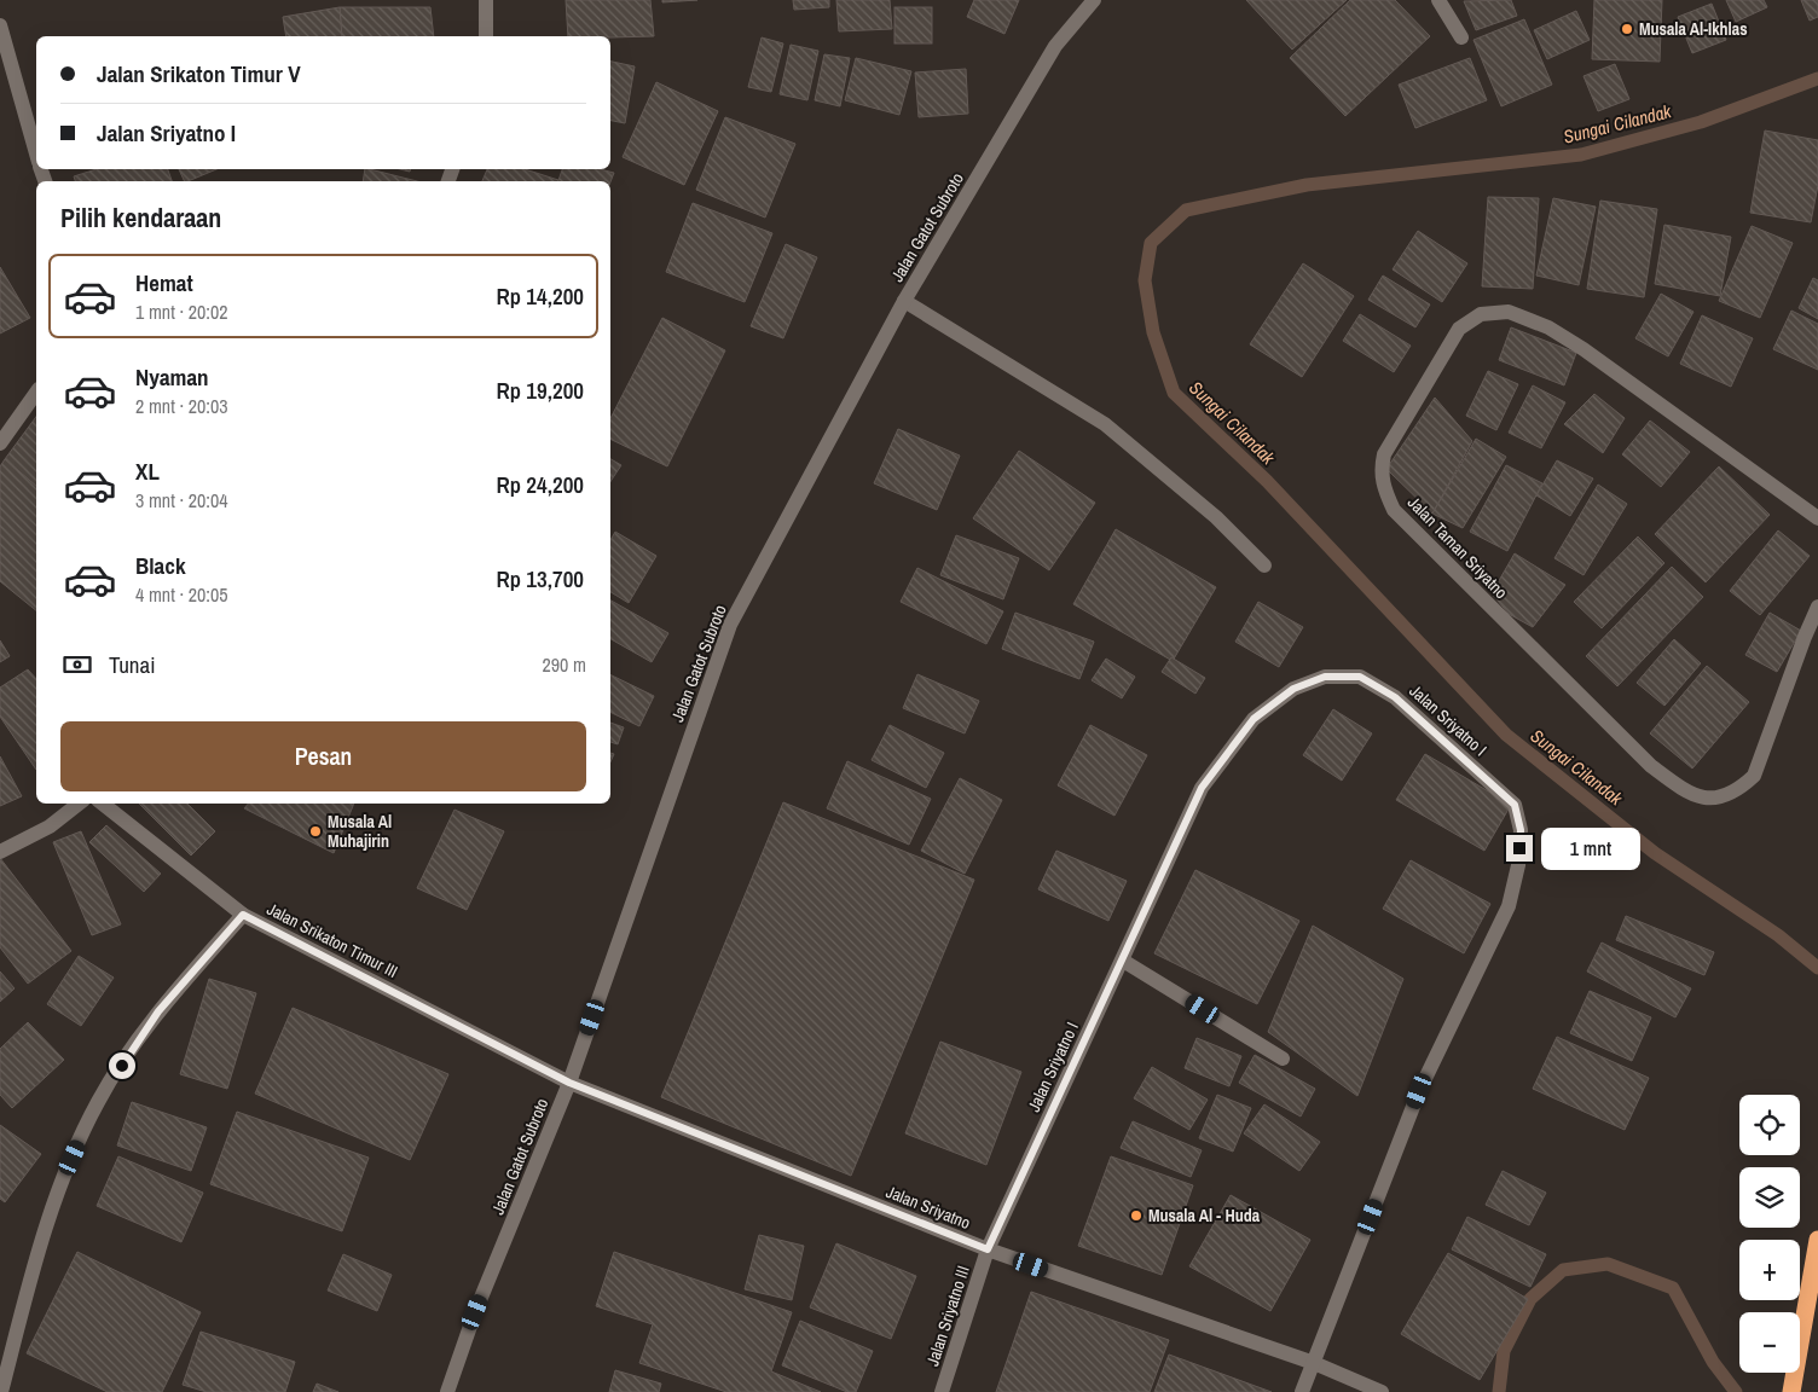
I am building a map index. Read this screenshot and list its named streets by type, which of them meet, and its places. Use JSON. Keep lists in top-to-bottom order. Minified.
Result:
{"streets":{"street":["Jalan Gatot Subroto","Jalan Taman Sriyatno","Jalan Sriyatno I","Jalan Srikaton Timur III","Jalan Sriyatno","Jalan Sriyatno III"]},"crossings":[["Jalan Gatot Subroto","Jalan Srikaton Timur III"],["Jalan Gatot Subroto","Jalan Sriyatno"],["Jalan Sriyatno I","Jalan Sriyatno"],["Jalan Sriyatno I","Jalan Sriyatno III"],["Jalan Srikaton Timur III","Jalan Sriyatno"],["Jalan Sriyatno","Jalan Sriyatno III"]],"water":["Sungai Cilandak"],"places":["Musala Al-Ikhlas","Musala Al Muhajirin","Musala Al - Huda"],"page":{"banner":["Jalan Srikaton Timur V","Jalan Sriyatno I"],"heading":"Pilih kendaraan","list":[{"name":"Hemat","note":"1 mnt · 20:02","value":"Rp 14,200"},{"name":"Nyaman","note":"2 mnt · 20:03","value":"Rp 19,200"},{"name":"XL","note":"3 mnt · 20:04","value":"Rp 24,200"},{"name":"Black","note":"4 mnt · 20:05","value":"Rp 13,700"}],"pay":["Tunai","290 m"],"buttons":"Pesan","bubble":"1 mnt","map_buttons":["+","−"]}}
